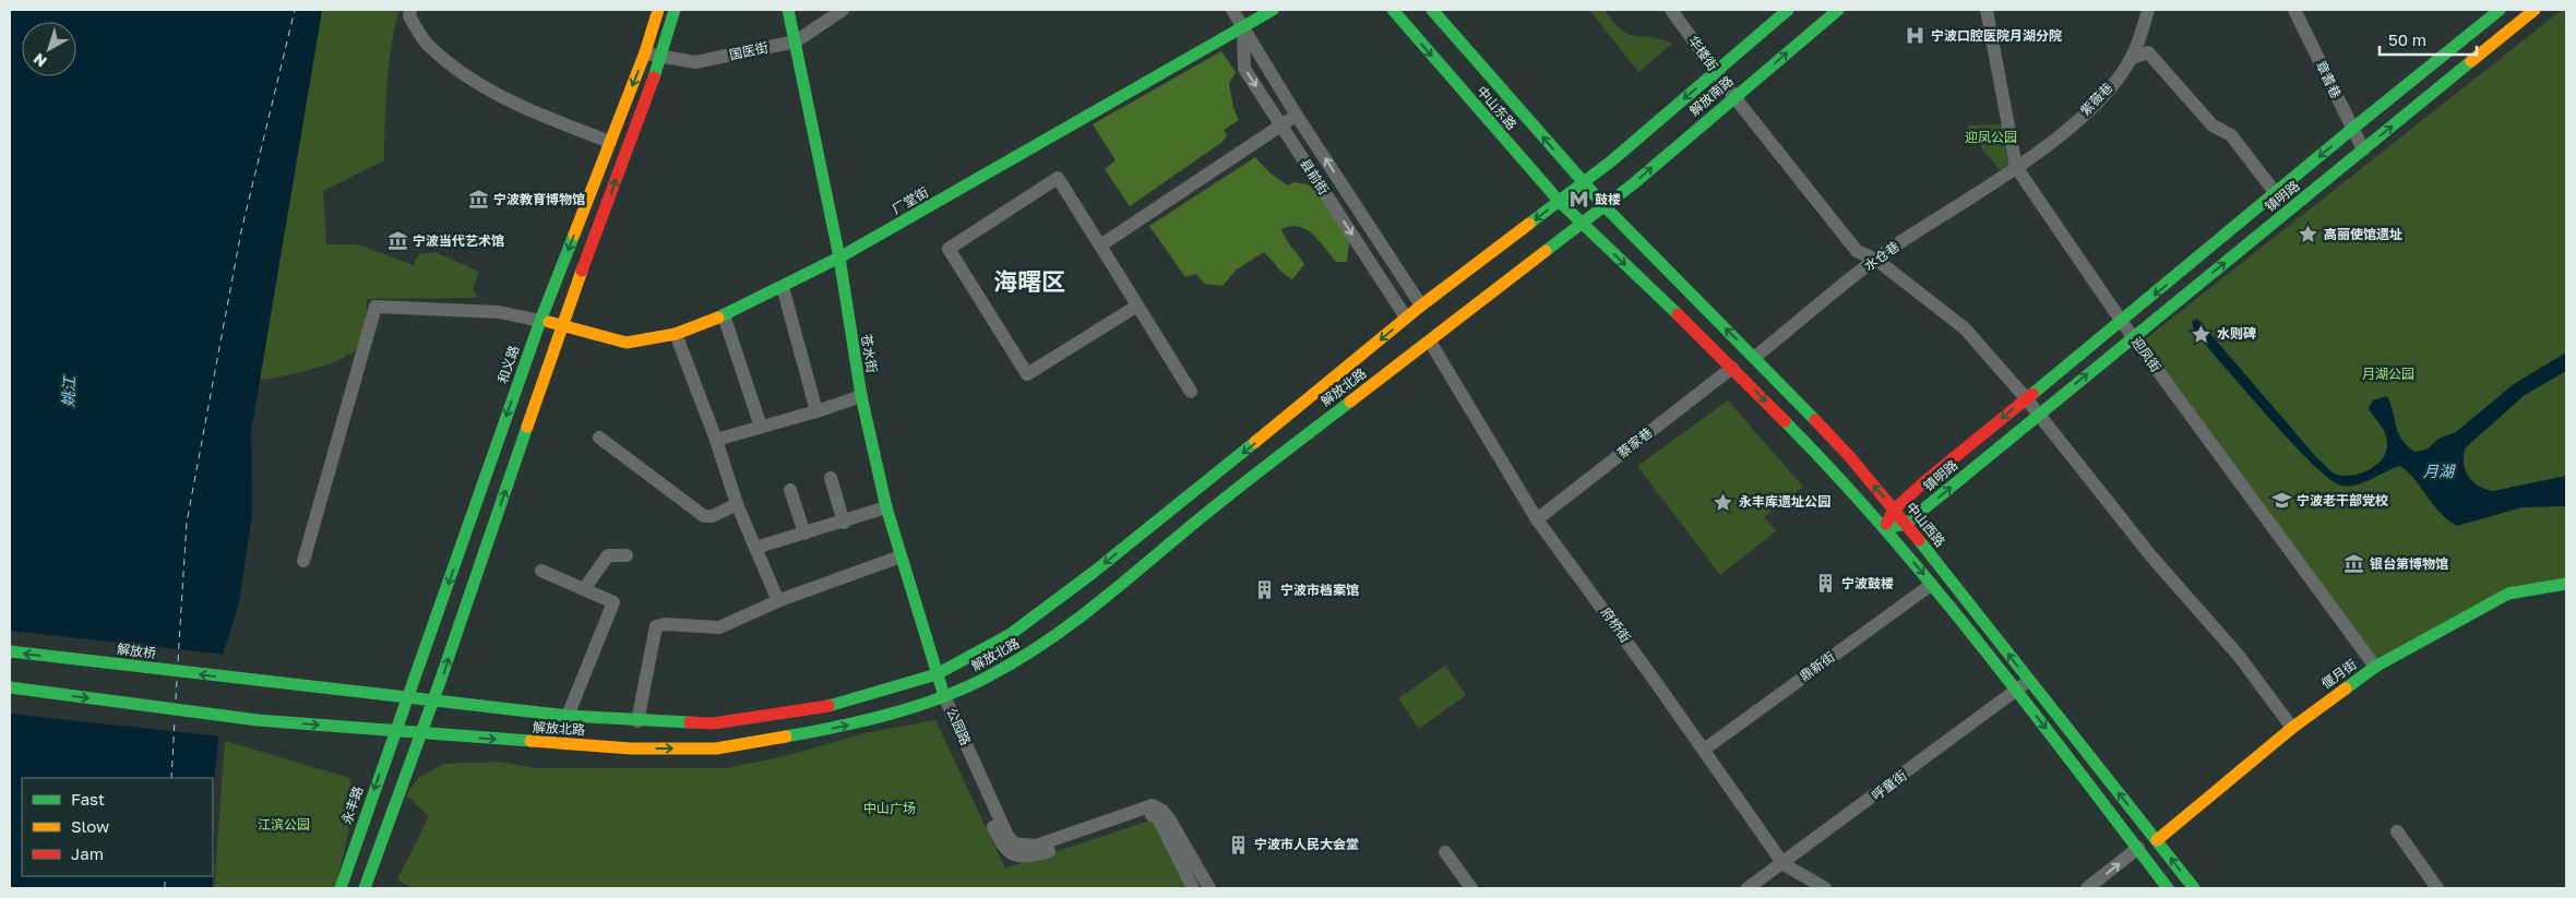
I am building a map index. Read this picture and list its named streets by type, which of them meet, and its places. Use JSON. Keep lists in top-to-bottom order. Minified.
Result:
{"streets":{"main road":["解放南路","中山东路","镇明路","厂堂街","苍水街","和义路","解放北路","中山西路","解放桥","偃月街","永丰路"],"street":["国医街","华楼街","章耆巷","紫薇巷","县前街","水仓巷","迎凤街","蔡家巷","府桥街","鼎新街","公园路","呼童街"]},"crossings":[["国医街","苍水街"],["国医街","和义路"],["华楼街","解放南路"],["华楼街","镇明路"],["华楼街","水仓巷"],["华楼街","偃月街"],["章耆巷","镇明路"],["解放南路","中山东路"],["解放南路","解放北路"],["解放南路","中山西路"],["紫薇巷","水仓巷"],["紫薇巷","迎凤街"],["中山东路","解放北路"],["中山东路","中山西路"],["县前街","厂堂街"],["县前街","解放北路"],["镇明路","迎凤街"],["镇明路","中山西路"],["厂堂街","苍水街"],["厂堂街","和义路"],["水仓巷","迎凤街"],["水仓巷","中山西路"],["苍水街","解放北路"],["苍水街","公园路"],["迎凤街","偃月街"],["和义路","解放北路"],["和义路","永丰路"],["解放北路","中山西路"],["解放北路","府桥街"],["解放北路","解放桥"],["解放北路","公园路"],["解放北路","永丰路"],["蔡家巷","府桥街"],["中山西路","偃月街"],["中山西路","呼童街"],["府桥街","鼎新街"],["府桥街","呼童街"]],"one_way":["解放桥"],"districts":["海曙区"],"water":["姚江","月湖"],"parks":["迎凤公园","月湖公园","中山广场","江滨公园"],"places":{"hospital":["宁波口腔医院月湖分院"],"museum":["宁波教育博物馆","宁波当代艺术馆","银台第博物馆"],"metro station":["鼓楼"],"place":["高丽使馆遗址","水则碑","永丰库遗址公园"],"school or university":["宁波老干部党校"],"building":["宁波鼓楼","宁波市档案馆","宁波市人民大会堂"]},"legend":["Fast","Slow","Jam"],"scale_bar":"50 m","north":"bottom left"}
